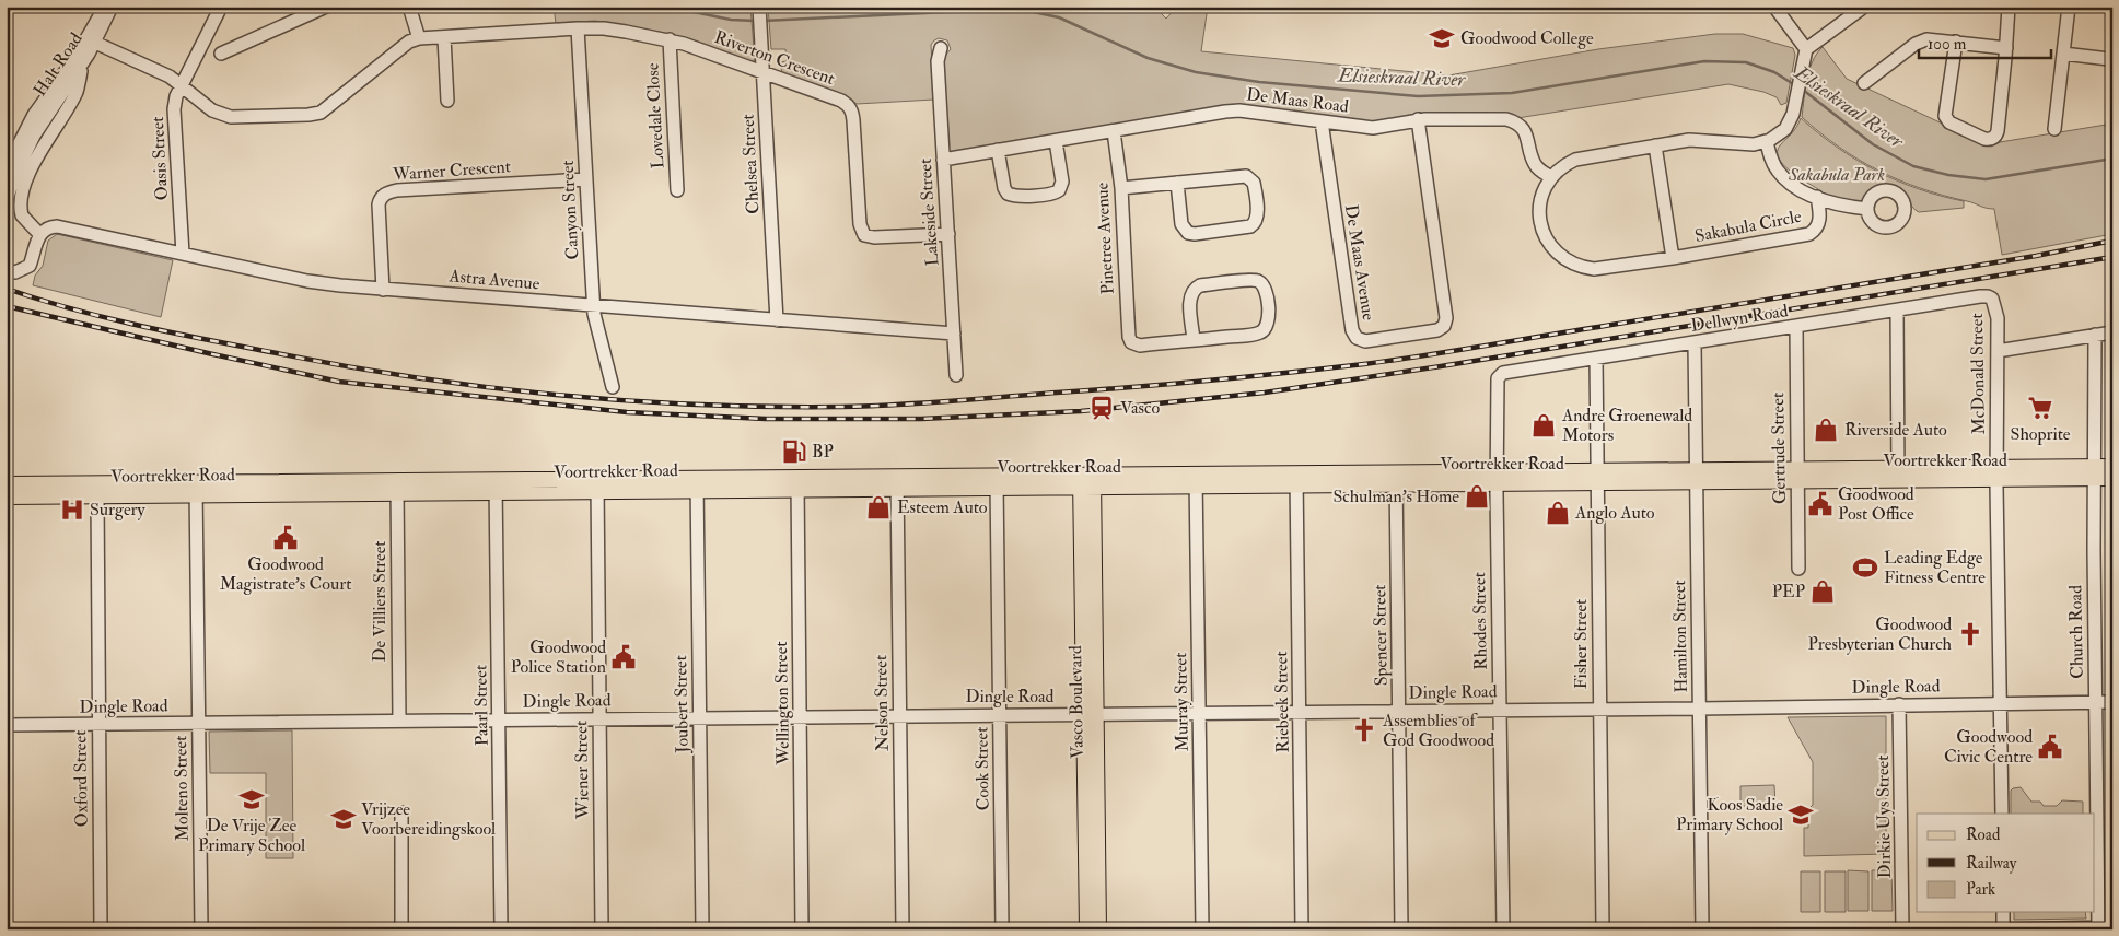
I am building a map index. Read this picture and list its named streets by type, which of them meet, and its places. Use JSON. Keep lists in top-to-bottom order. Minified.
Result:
{"streets":{"main road":["Voortrekker Road","Vasco Boulevard"],"street":["Riverton Crescent","Halt Road","De Maas Road","Lovedale Close","Oasis Street","Chelsea Street","Warner Crescent","Canyon Street","Lakeside Street","Sakabula Circle","Pinetree Avenue","De Maas Avenue","Astra Avenue","Dellwyn Road","McDonald Street","Gertrude Street","De Villiers Street","Rhodes Street","Church Road","Spencer Street","Hamilton Street","Fisher Street","Dingle Road","Murray Street","Riebeek Street","Wellington Street","Nelson Street","Joubert Street","Paarl Street","Cook Street","Wiener Street","Oxford Street","Molteno Street","Dirkie Uys Street"]},"crossings":[["Riverton Crescent","Halt Road"],["Riverton Crescent","Lovedale Close"],["Riverton Crescent","Oasis Street"],["Riverton Crescent","Chelsea Street"],["Riverton Crescent","Canyon Street"],["Riverton Crescent","Lakeside Street"],["De Maas Road","Lakeside Street"],["De Maas Road","Sakabula Circle"],["De Maas Road","Pinetree Avenue"],["De Maas Road","De Maas Avenue"],["Oasis Street","Astra Avenue"],["Chelsea Street","Astra Avenue"],["Warner Crescent","Canyon Street"],["Warner Crescent","Astra Avenue"],["Canyon Street","Astra Avenue"],["Lakeside Street","Astra Avenue"],["Dellwyn Road","McDonald Street"],["Dellwyn Road","Gertrude Street"],["Dellwyn Road","Rhodes Street"],["Dellwyn Road","Hamilton Street"],["Dellwyn Road","Fisher Street"],["McDonald Street","Voortrekker Road"],["McDonald Street","Dingle Road"],["Gertrude Street","Voortrekker Road"],["Voortrekker Road","De Villiers Street"],["Voortrekker Road","Rhodes Street"],["Voortrekker Road","Church Road"],["Voortrekker Road","Spencer Street"],["Voortrekker Road","Hamilton Street"],["Voortrekker Road","Fisher Street"],["Voortrekker Road","Vasco Boulevard"],["Voortrekker Road","Murray Street"],["Voortrekker Road","Riebeek Street"],["Voortrekker Road","Wellington Street"],["Voortrekker Road","Nelson Street"],["Voortrekker Road","Joubert Street"],["Voortrekker Road","Paarl Street"],["Voortrekker Road","Cook Street"],["Voortrekker Road","Wiener Street"],["Voortrekker Road","Oxford Street"],["Voortrekker Road","Molteno Street"],["De Villiers Street","Dingle Road"],["Rhodes Street","Dingle Road"],["Church Road","Dingle Road"],["Spencer Street","Dingle Road"],["Hamilton Street","Dingle Road"],["Fisher Street","Dingle Road"],["Dingle Road","Vasco Boulevard"],["Dingle Road","Murray Street"],["Dingle Road","Riebeek Street"],["Dingle Road","Wellington Street"],["Dingle Road","Nelson Street"],["Dingle Road","Joubert Street"],["Dingle Road","Paarl Street"],["Dingle Road","Cook Street"],["Dingle Road","Wiener Street"],["Dingle Road","Oxford Street"],["Dingle Road","Molteno Street"],["Dingle Road","Dirkie Uys Street"]],"water":["Elsieskraal River"],"parks":["Sakabula Park"],"places":{"school or university":["Goodwood College","De Vrije Zee Primary School","Koos Sadie Primary School","Vrijzee Voorbereidingskool"],"station":["Vasco"],"supermarket":["Shoprite"],"shop":["Andre Groenewald Motors","Riverside Auto","Schulman's Home","Esteem Auto","Anglo Auto","PEP"],"fuel station":["BP"],"public building":["Goodwood Post Office","Goodwood Magistrate's Court","Goodwood Police Station","Goodwood Civic Centre"],"hospital":["Surgery"],"sports":["Leading Edge Fitness Centre"],"church":["Goodwood Presbyterian Church","Assemblies of God Goodwood"]},"legend":["Road","Railway","Park"],"scale_bar":"100 m"}
